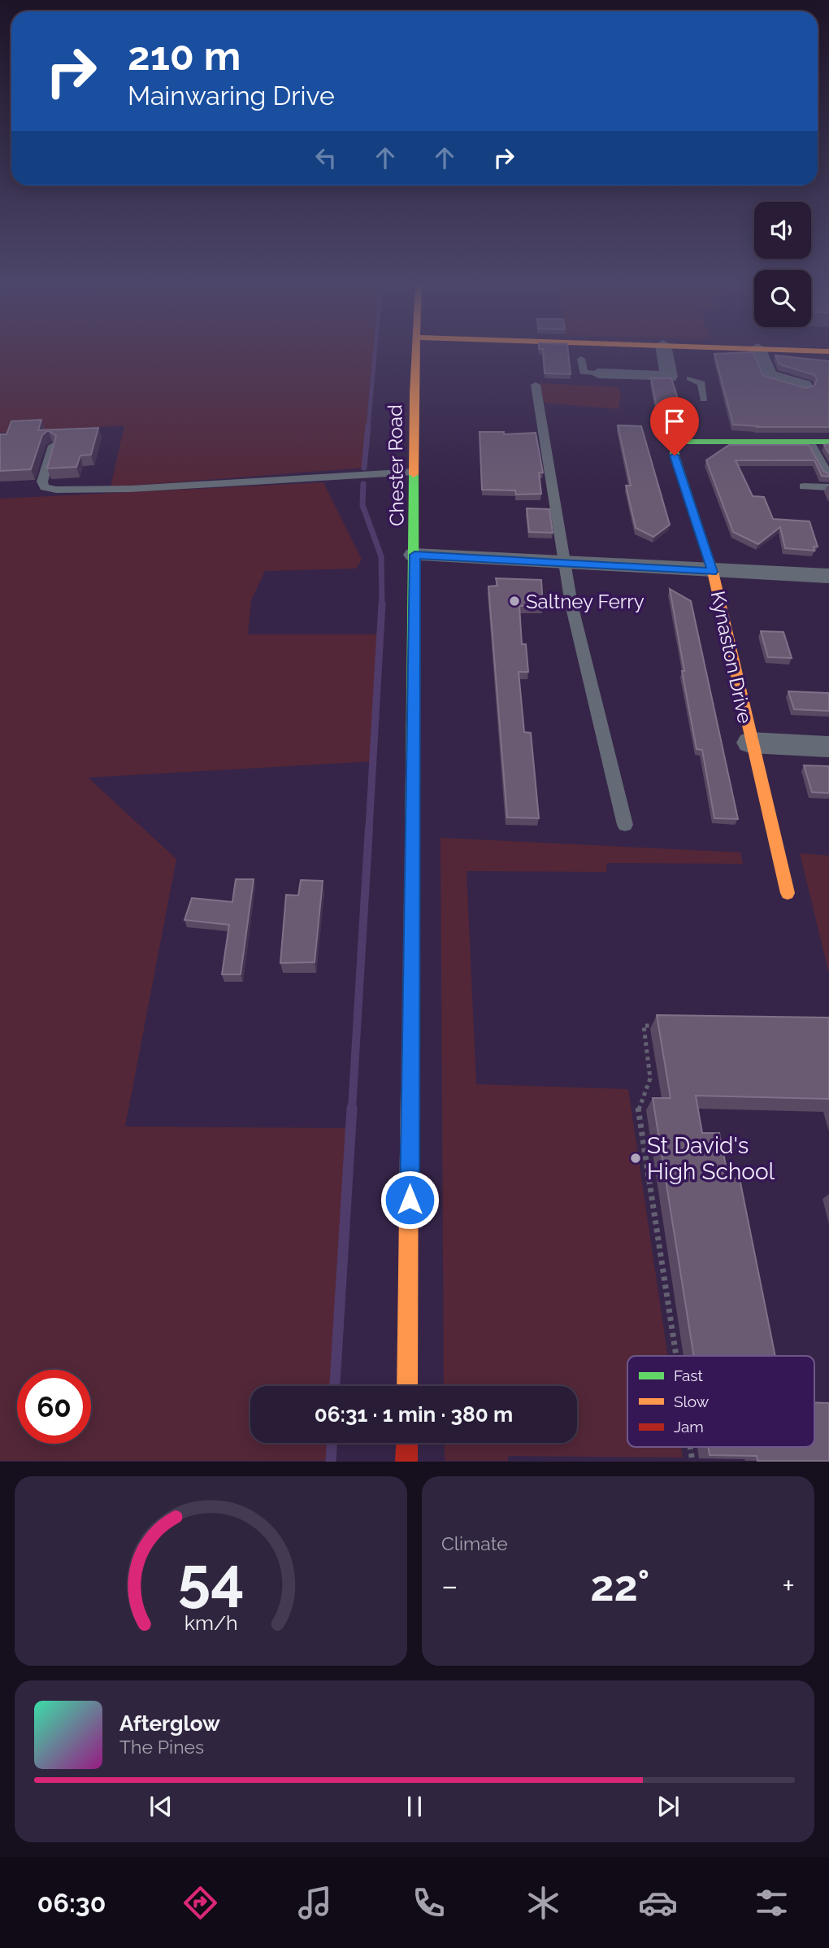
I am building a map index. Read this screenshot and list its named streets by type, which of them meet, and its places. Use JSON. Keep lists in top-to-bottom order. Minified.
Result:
{"streets":{"main road":["Chester Road","Kynaston Drive"]},"places":["Saltney Ferry","St David's High School"],"legend":["Fast","Slow","Jam"],"page":{"turn":["210 m","Mainwaring Drive"],"limit":"60","trip":"06:31 · 1 min · 380 m","tile":"Climate","heat":["−","22°","+"],"song":["Afterglow","The Pines"],"tabs":"06:30","gauge":["54","km/h"]}}
